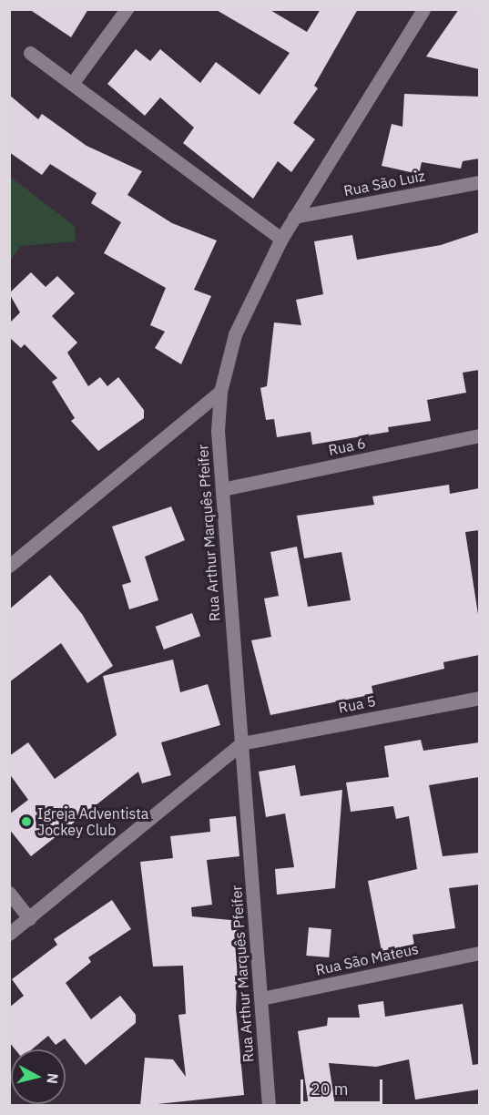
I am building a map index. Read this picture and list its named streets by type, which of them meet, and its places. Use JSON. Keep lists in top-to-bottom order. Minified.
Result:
{"streets":{"street":["Rua São Luiz","Rua 6","Rua Arthur Marquês Pfeifer","Rua 5","Rua São Mateus"]},"crossings":[["Rua São Luiz","Rua Arthur Marquês Pfeifer"],["Rua 6","Rua Arthur Marquês Pfeifer"],["Rua Arthur Marquês Pfeifer","Rua 5"],["Rua Arthur Marquês Pfeifer","Rua São Mateus"]],"places":["Igreja Adventista Jockey Club"],"scale_bar":"20 m","north":"right"}
